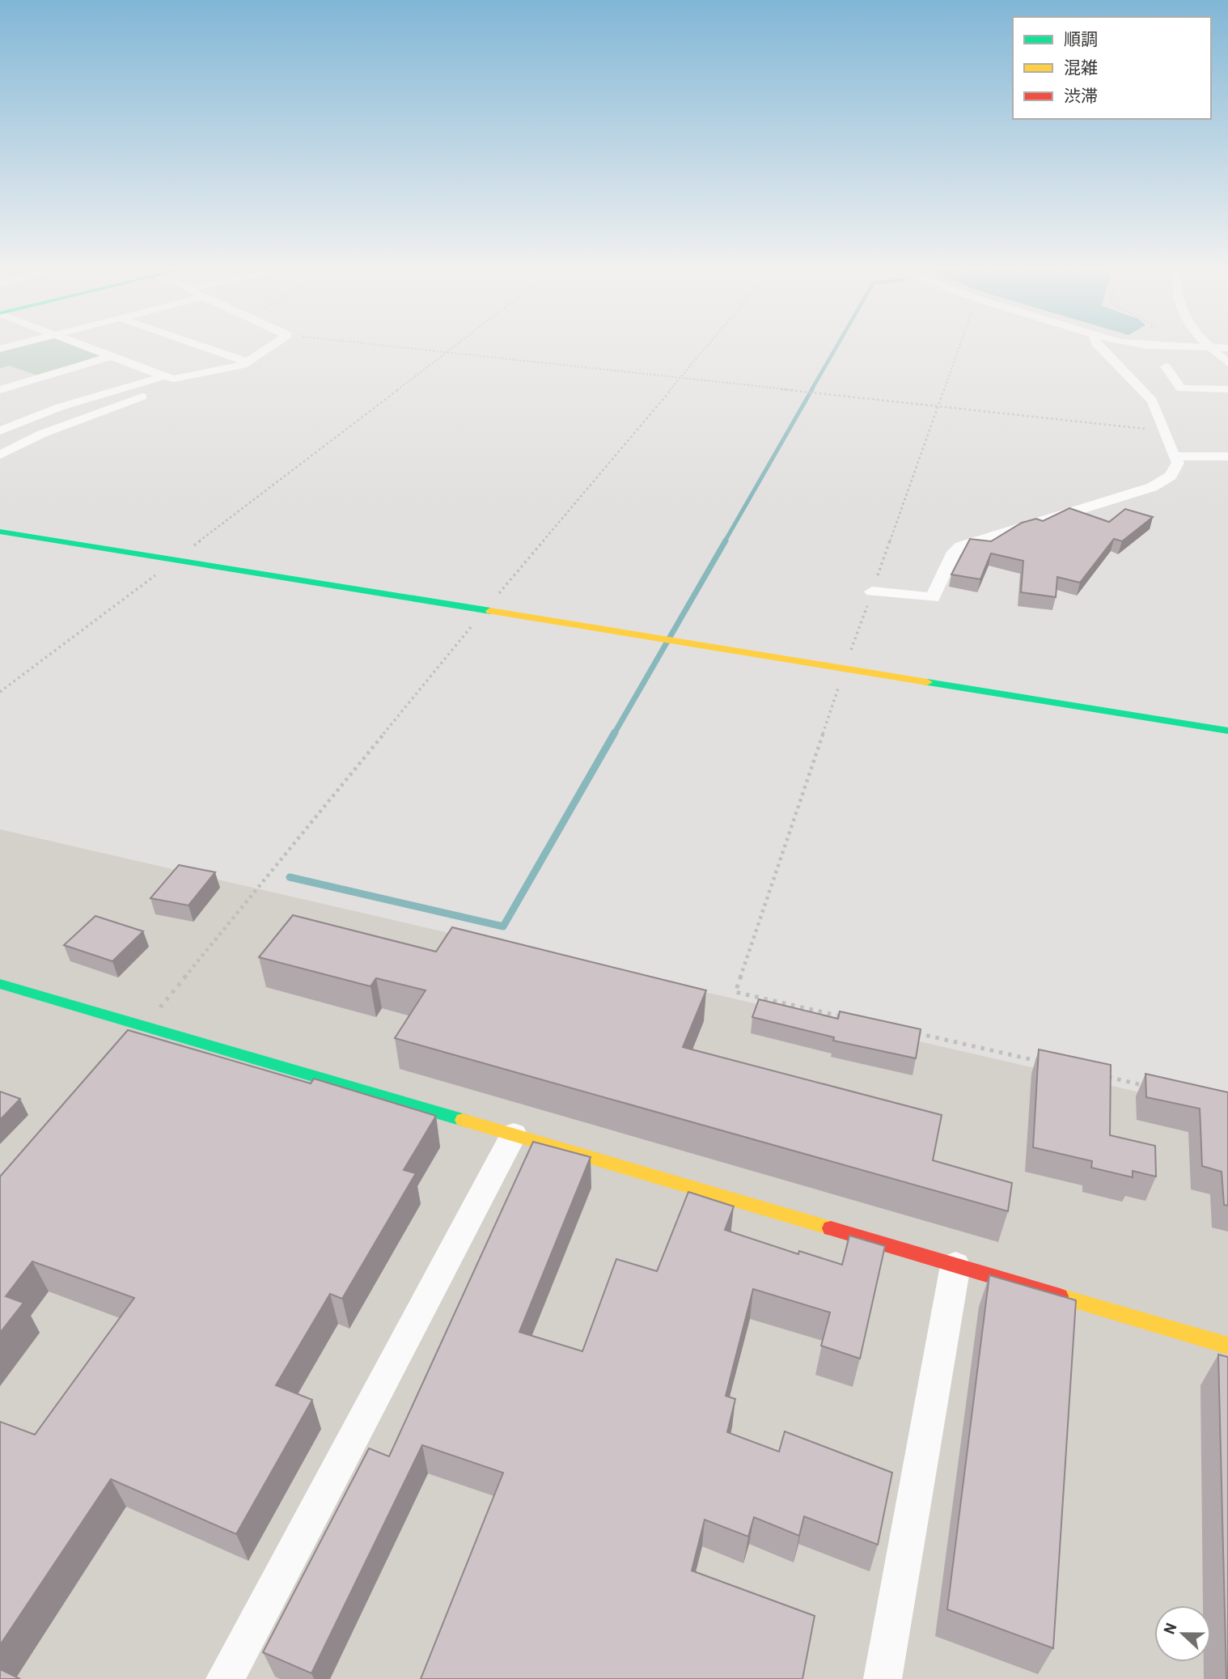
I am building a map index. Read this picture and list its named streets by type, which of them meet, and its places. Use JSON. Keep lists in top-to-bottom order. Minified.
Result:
{"legend":["順調","混雑","渋滞"],"north":"left"}
